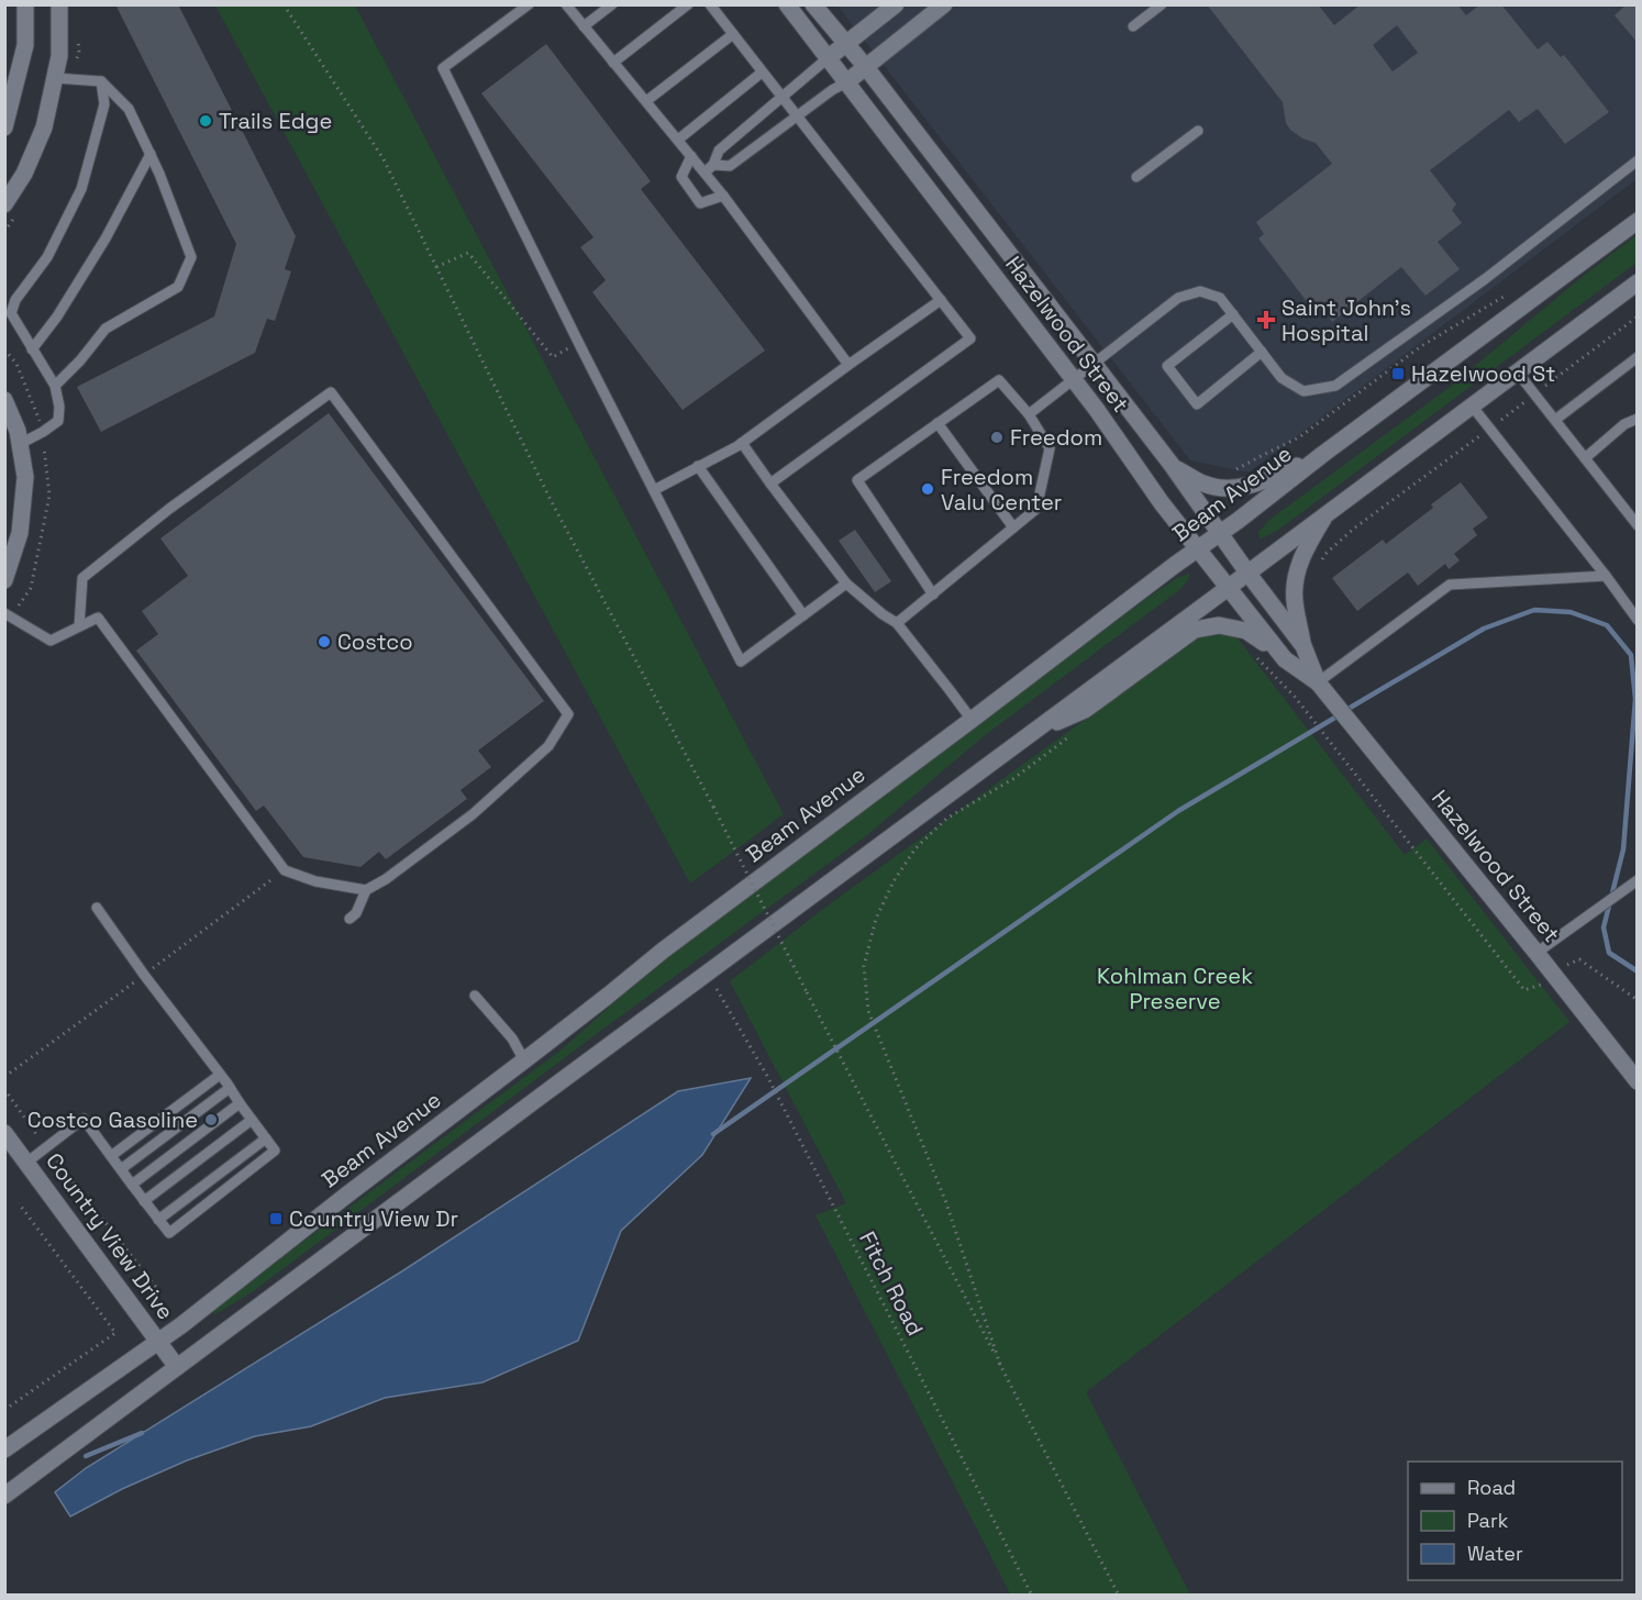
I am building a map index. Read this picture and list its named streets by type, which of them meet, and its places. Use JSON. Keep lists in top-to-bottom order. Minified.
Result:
{"streets":{"street":["Hazelwood Street","Beam Avenue","Country View Drive"],"path":["Fitch Road"]},"crossings":[["Hazelwood Street","Beam Avenue"],["Beam Avenue","Country View Drive"]],"parks":["Kohlman Creek Preserve"],"places":{"other":["Trails Edge","Freedom","Freedom Valu Center","Costco","Costco Gasoline"],"health":["Saint John's Hospital"],"transit":["Hazelwood St","Country View Dr"]},"legend":["Road","Park","Water"]}
